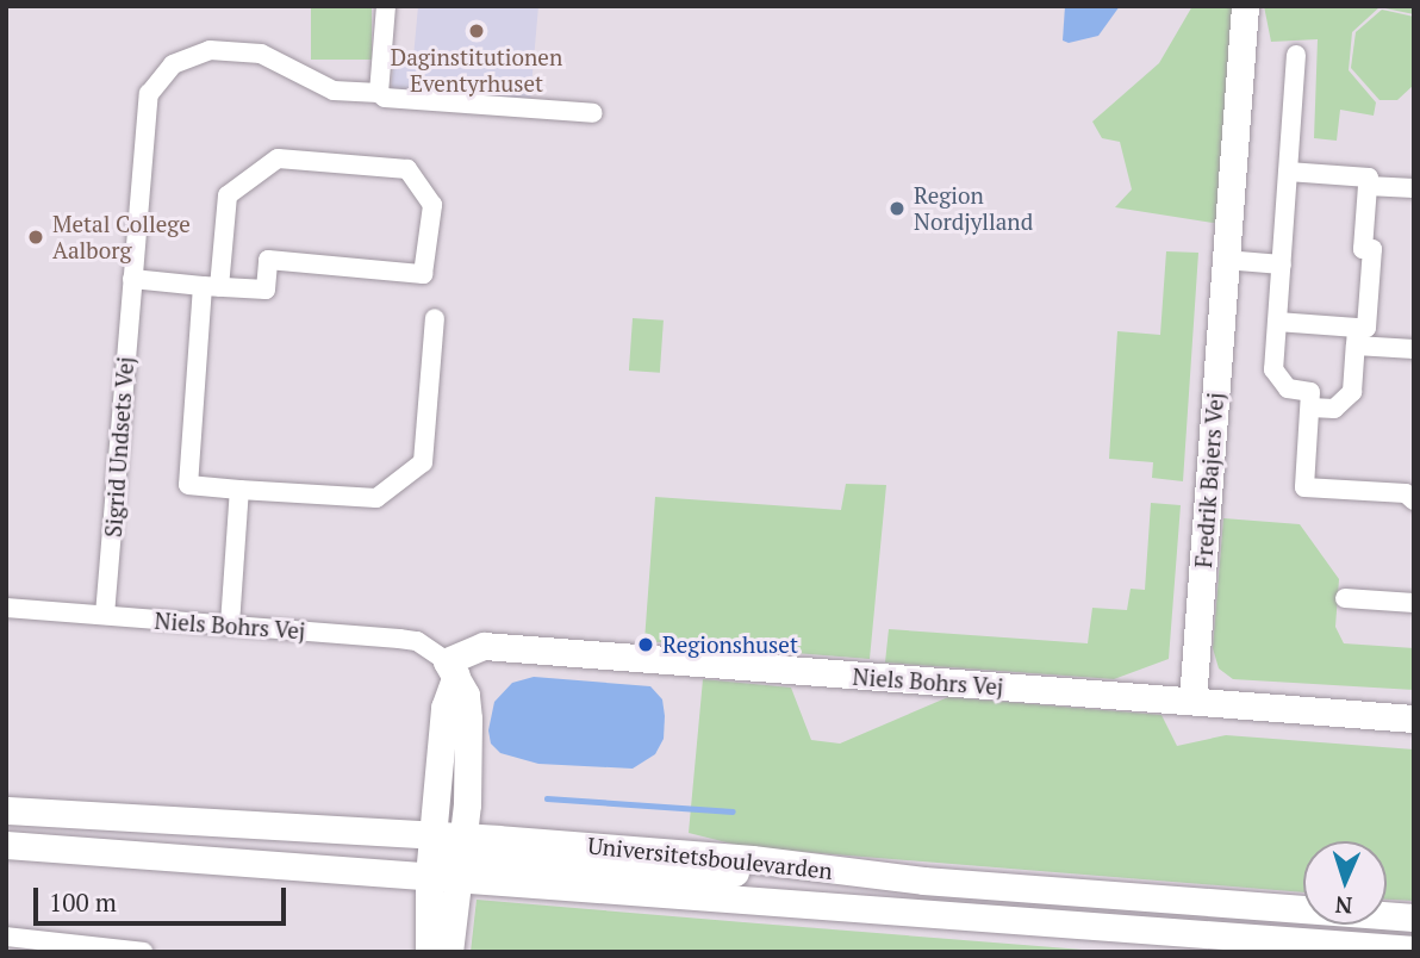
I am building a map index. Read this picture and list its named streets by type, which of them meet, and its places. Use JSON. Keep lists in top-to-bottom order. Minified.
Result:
{"streets":{"main road":["Fredrik Bajers Vej","Niels Bohrs Vej","Universitetsboulevarden"],"street":["Sigrid Undsets Vej"]},"crossings":[["Sigrid Undsets Vej","Niels Bohrs Vej"],["Fredrik Bajers Vej","Niels Bohrs Vej"]],"places":["Daginstitutionen Eventyrhuset","Region Nordjylland","Metal College Aalborg","Regionshuset"],"scale_bar":"100 m","north":"bottom"}
